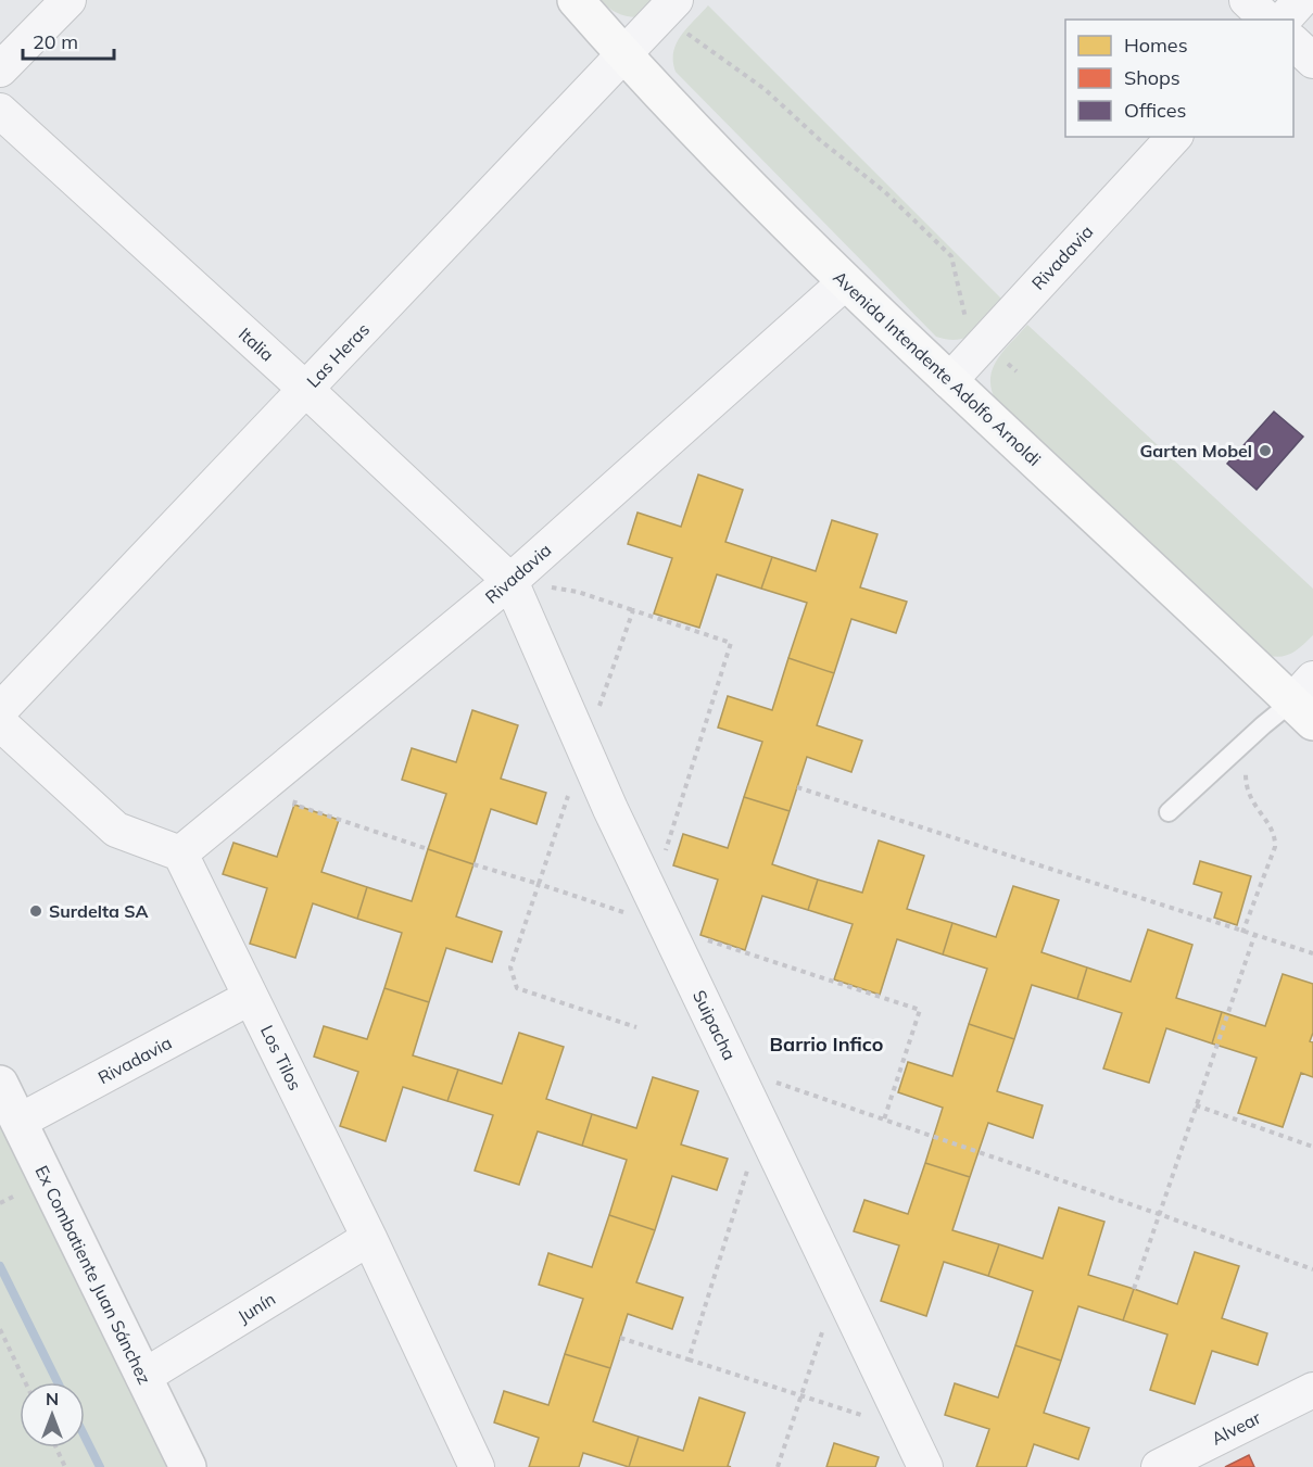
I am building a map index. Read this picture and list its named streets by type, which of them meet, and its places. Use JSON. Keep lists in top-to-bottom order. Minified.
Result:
{"streets":{"main road":["Avenida Intendente Adolfo Arnoldi"],"street":["Rivadavia","Italia","Las Heras","Suipacha","Los Tilos","Ex Combatiente Juan Sánchez","Junín","Alvear"]},"crossings":[["Rivadavia","Italia"],["Rivadavia","Avenida Intendente Adolfo Arnoldi"],["Rivadavia","Suipacha"],["Rivadavia","Los Tilos"],["Rivadavia","Ex Combatiente Juan Sánchez"],["Italia","Las Heras"],["Italia","Suipacha"],["Las Heras","Avenida Intendente Adolfo Arnoldi"],["Los Tilos","Junín"],["Ex Combatiente Juan Sánchez","Junín"]],"districts":["Barrio Infico"],"places":["Garten Mobel","Surdelta SA"],"legend":["Homes","Shops","Offices"],"scale_bar":"20 m","north":"top"}
